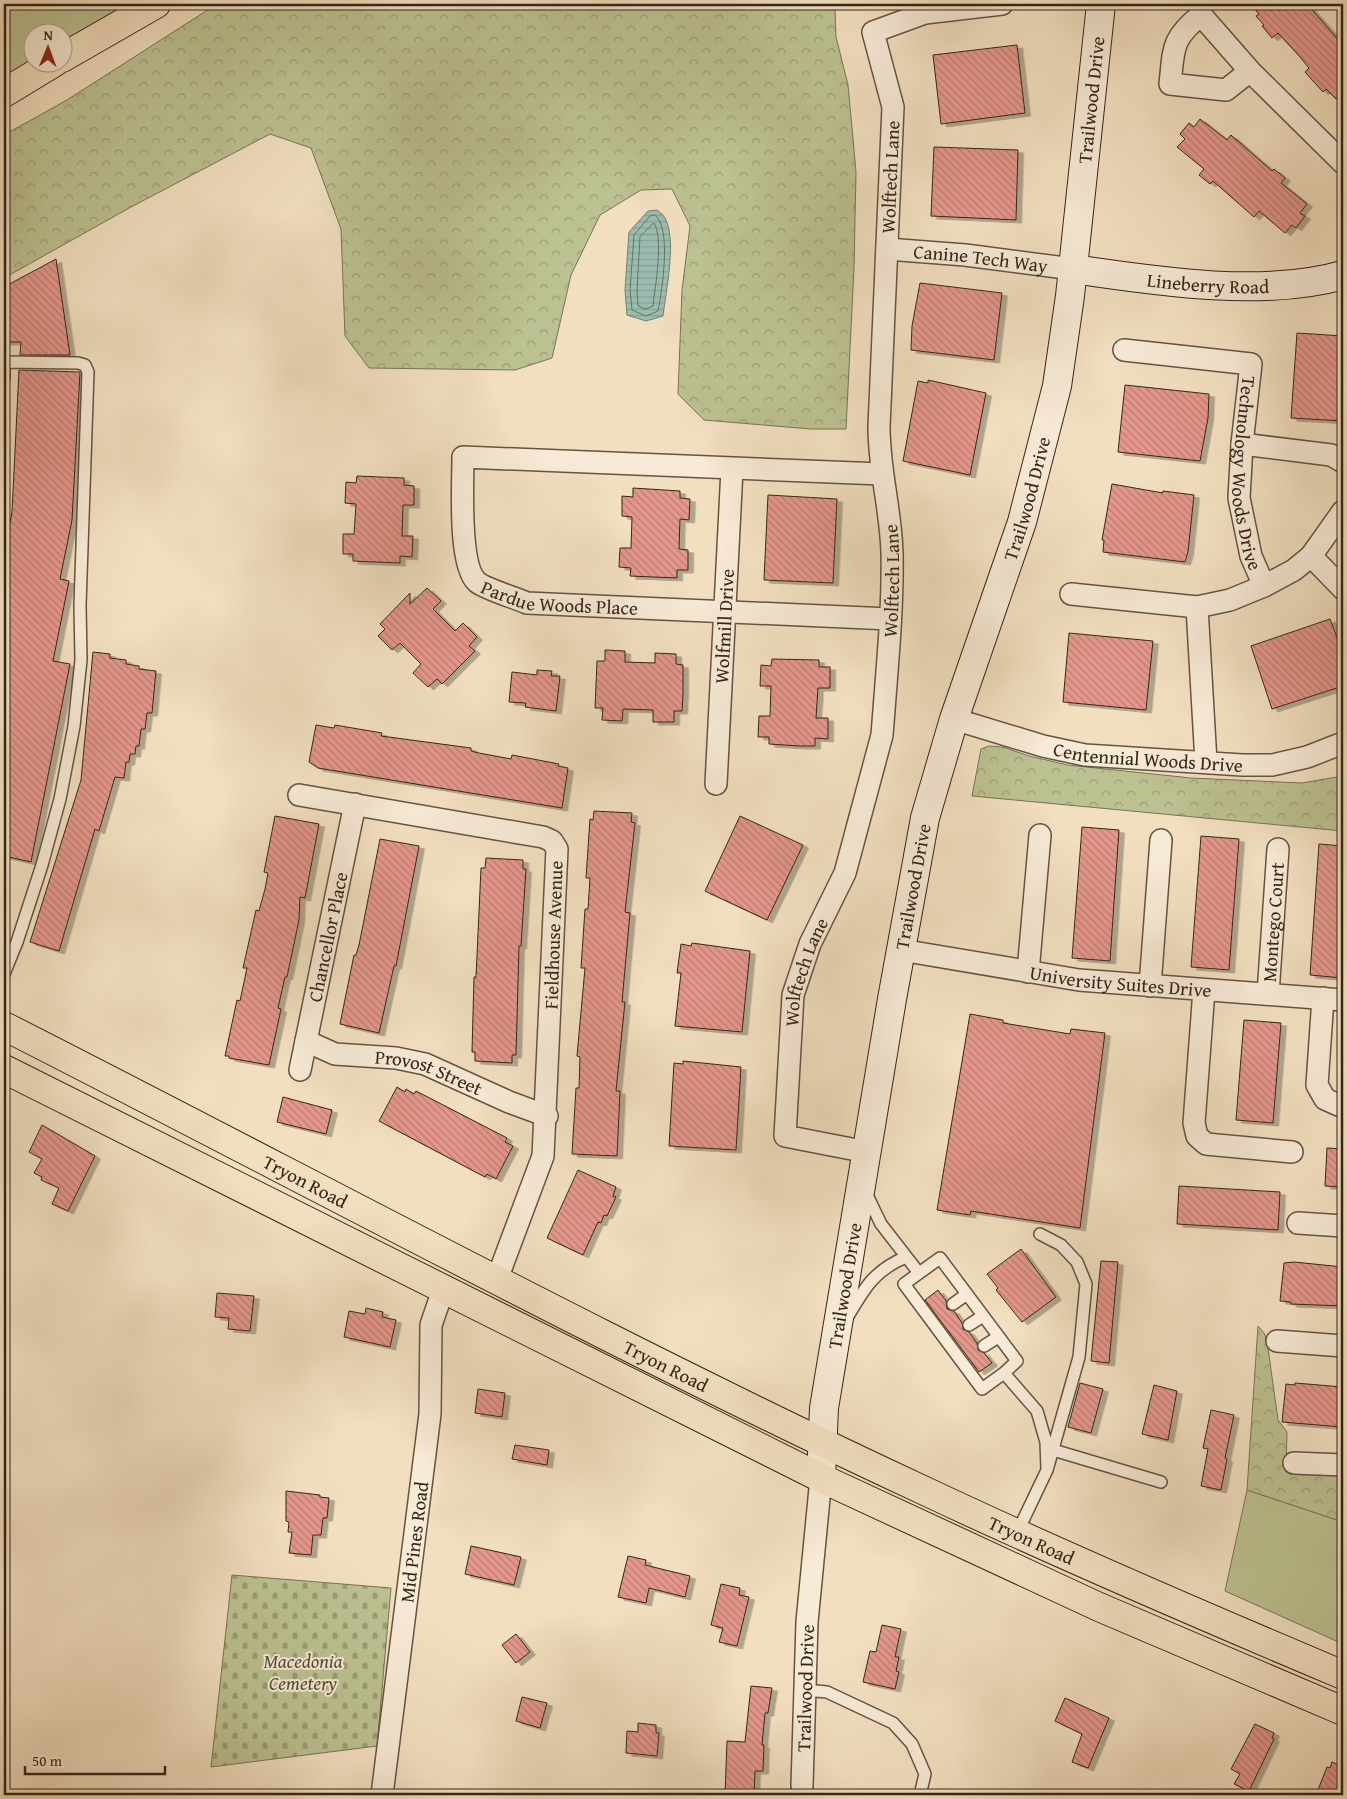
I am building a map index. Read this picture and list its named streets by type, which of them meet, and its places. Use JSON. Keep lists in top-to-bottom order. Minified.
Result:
{"streets":{"main road":["Tryon Road"],"street":["Trailwood Drive","Wolftech Lane","Canine Tech Way","Lineberry Road","Technology Woods Drive","Pardue Woods Place","Wolfmill Drive","Centennial Woods Drive","Montego Court","Fieldhouse Avenue","Chancellor Place","University Suites Drive","Provost Street","Mid Pines Road"]},"crossings":[["Trailwood Drive","Wolftech Lane"],["Trailwood Drive","Canine Tech Way"],["Trailwood Drive","Lineberry Road"],["Trailwood Drive","Centennial Woods Drive"],["Trailwood Drive","University Suites Drive"],["Trailwood Drive","Tryon Road"],["Wolftech Lane","Canine Tech Way"],["Wolftech Lane","Pardue Woods Place"],["Canine Tech Way","Lineberry Road"],["Pardue Woods Place","Wolfmill Drive"],["Montego Court","University Suites Drive"],["Fieldhouse Avenue","Chancellor Place"],["Fieldhouse Avenue","Provost Street"],["Fieldhouse Avenue","Tryon Road"],["Chancellor Place","Provost Street"],["Tryon Road","Mid Pines Road"]],"parks":["Macedonia Cemetery"],"scale_bar":"50 m","north":"top"}
